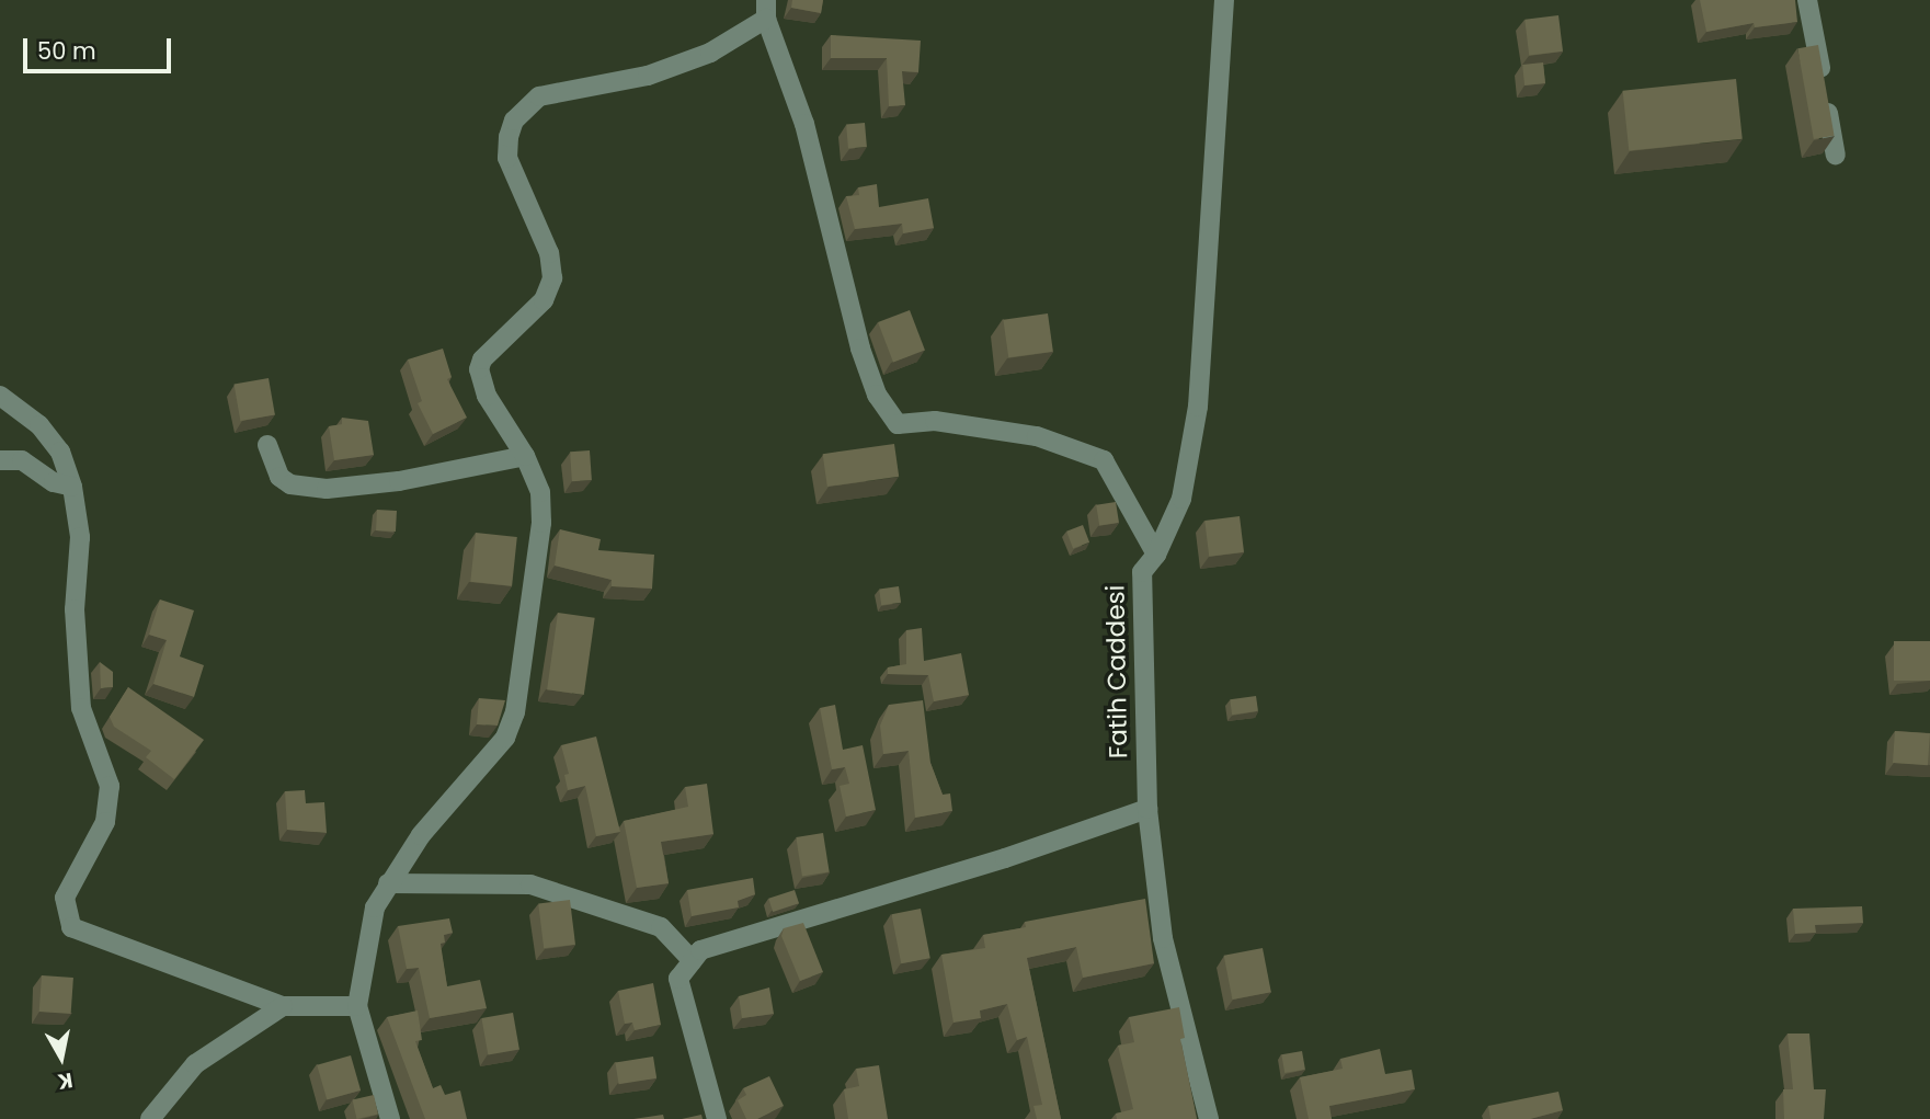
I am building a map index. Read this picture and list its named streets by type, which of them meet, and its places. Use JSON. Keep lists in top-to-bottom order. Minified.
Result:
{"streets":{"street":["Fatih Caddesi"]},"scale_bar":"50 m","north":"bottom"}
